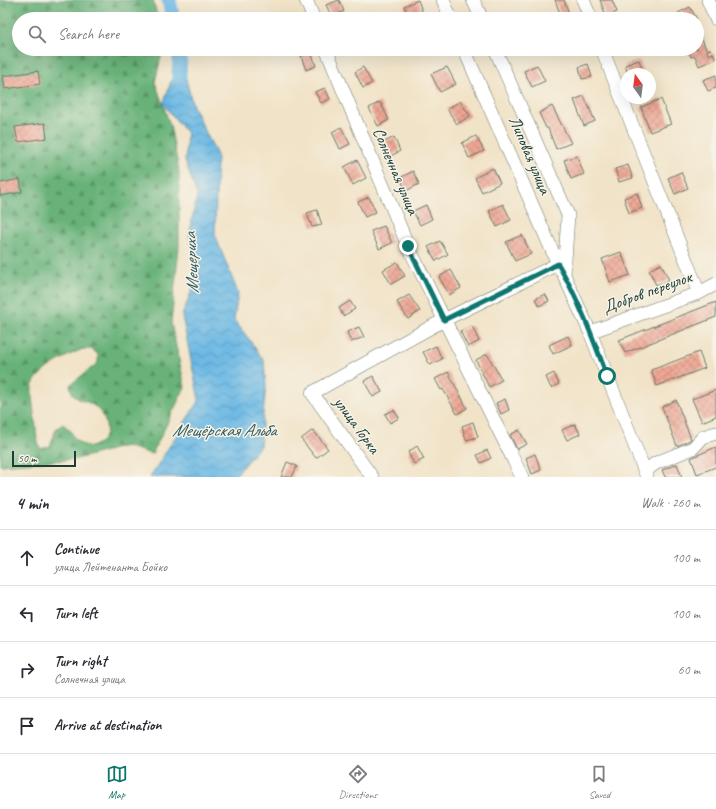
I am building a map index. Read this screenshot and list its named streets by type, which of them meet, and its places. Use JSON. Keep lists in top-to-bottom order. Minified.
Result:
{"streets":{"street":["Липовая улица","Солнечная улица","Добров переулок","улица Горка"]},"crossings":[["Липовая улица","Добров переулок"],["Солнечная улица","улица Горка"]],"water":["Мещериха","Мещёрская Альба"],"scale_bar":"50 m","north":"top","page":{"search":"Search here","scale":"50 m","heading":["4 min","Walk · 260 m"],"list":[["Continue","улица Лейтенанта Бойко","100 m"],["Turn left","100 m"],["Turn right","Солнечная улица","60 m"],"Arrive at destination"],"nav":["Map","Directions","Saved"]}}
